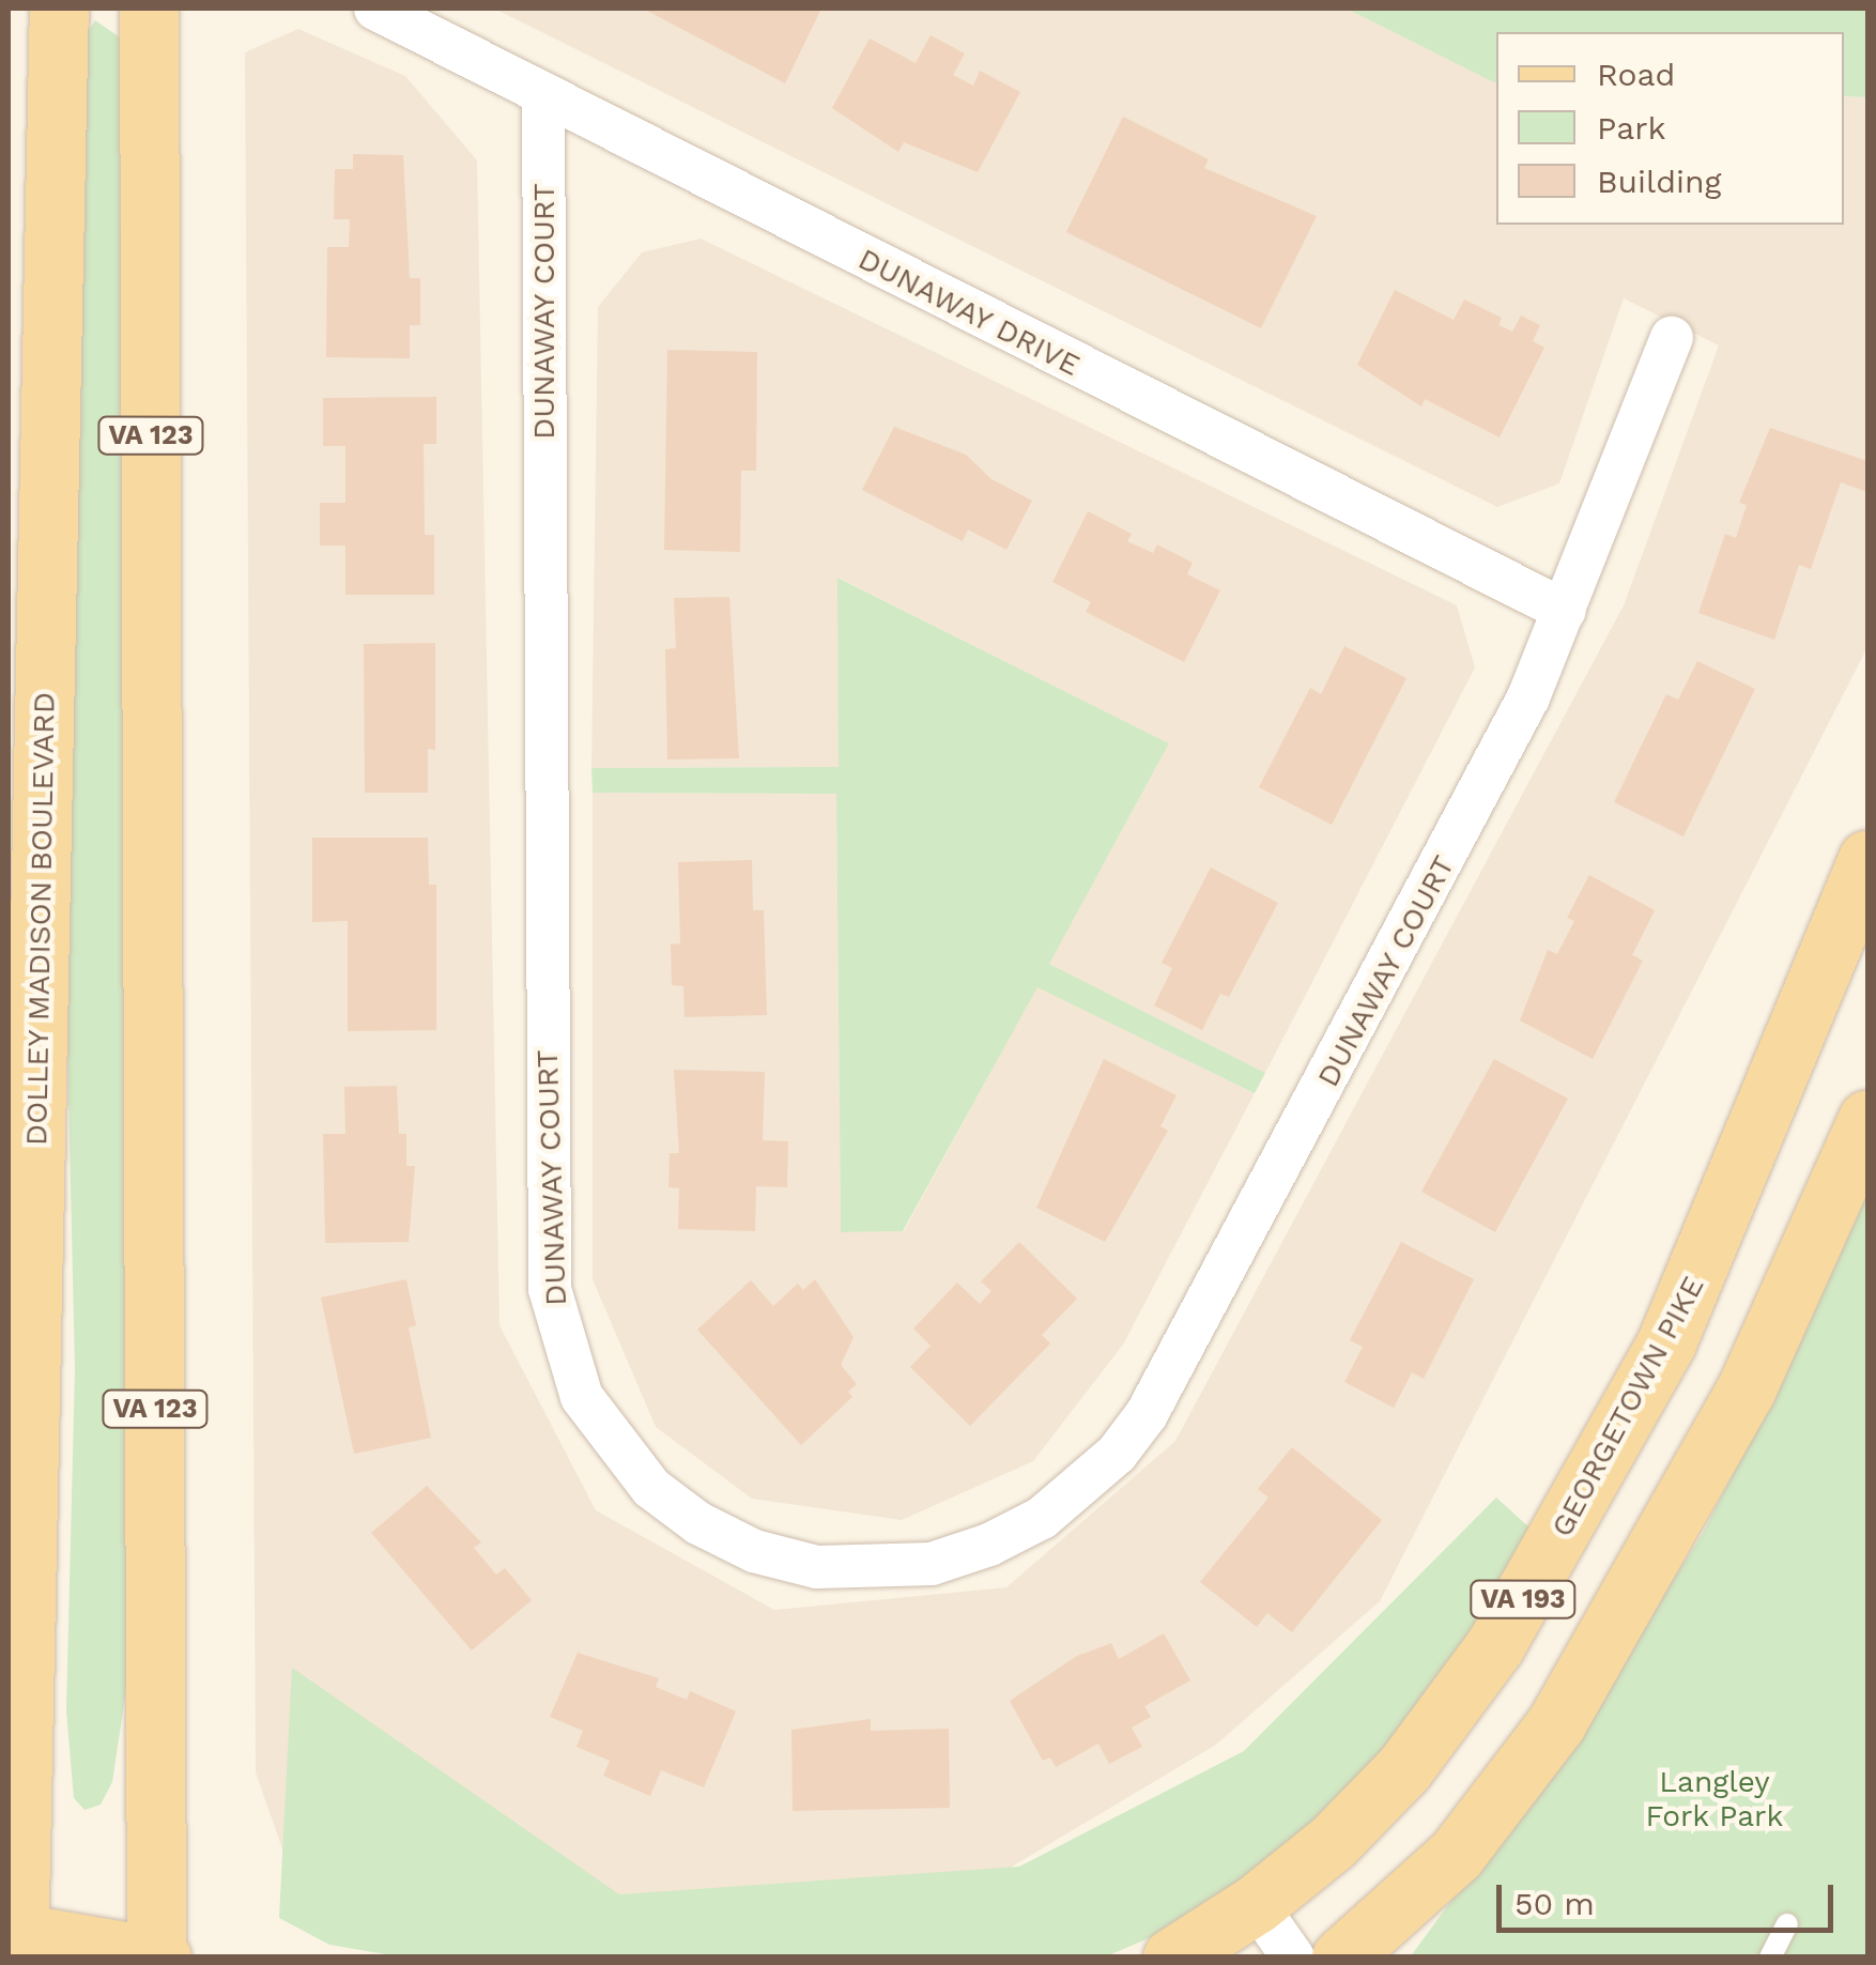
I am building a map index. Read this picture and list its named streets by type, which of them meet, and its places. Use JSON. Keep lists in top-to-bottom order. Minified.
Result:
{"streets":{"main road":["VA 123","DOLLEY MADISON BOULEVARD","GEORGETOWN PIKE","VA 193"],"street":["DUNAWAY COURT","DUNAWAY DRIVE"]},"crossings":[["DUNAWAY COURT","DUNAWAY DRIVE"]],"parks":["Langley Fork Park"],"legend":["Road","Park","Building"],"scale_bar":"50 m"}
